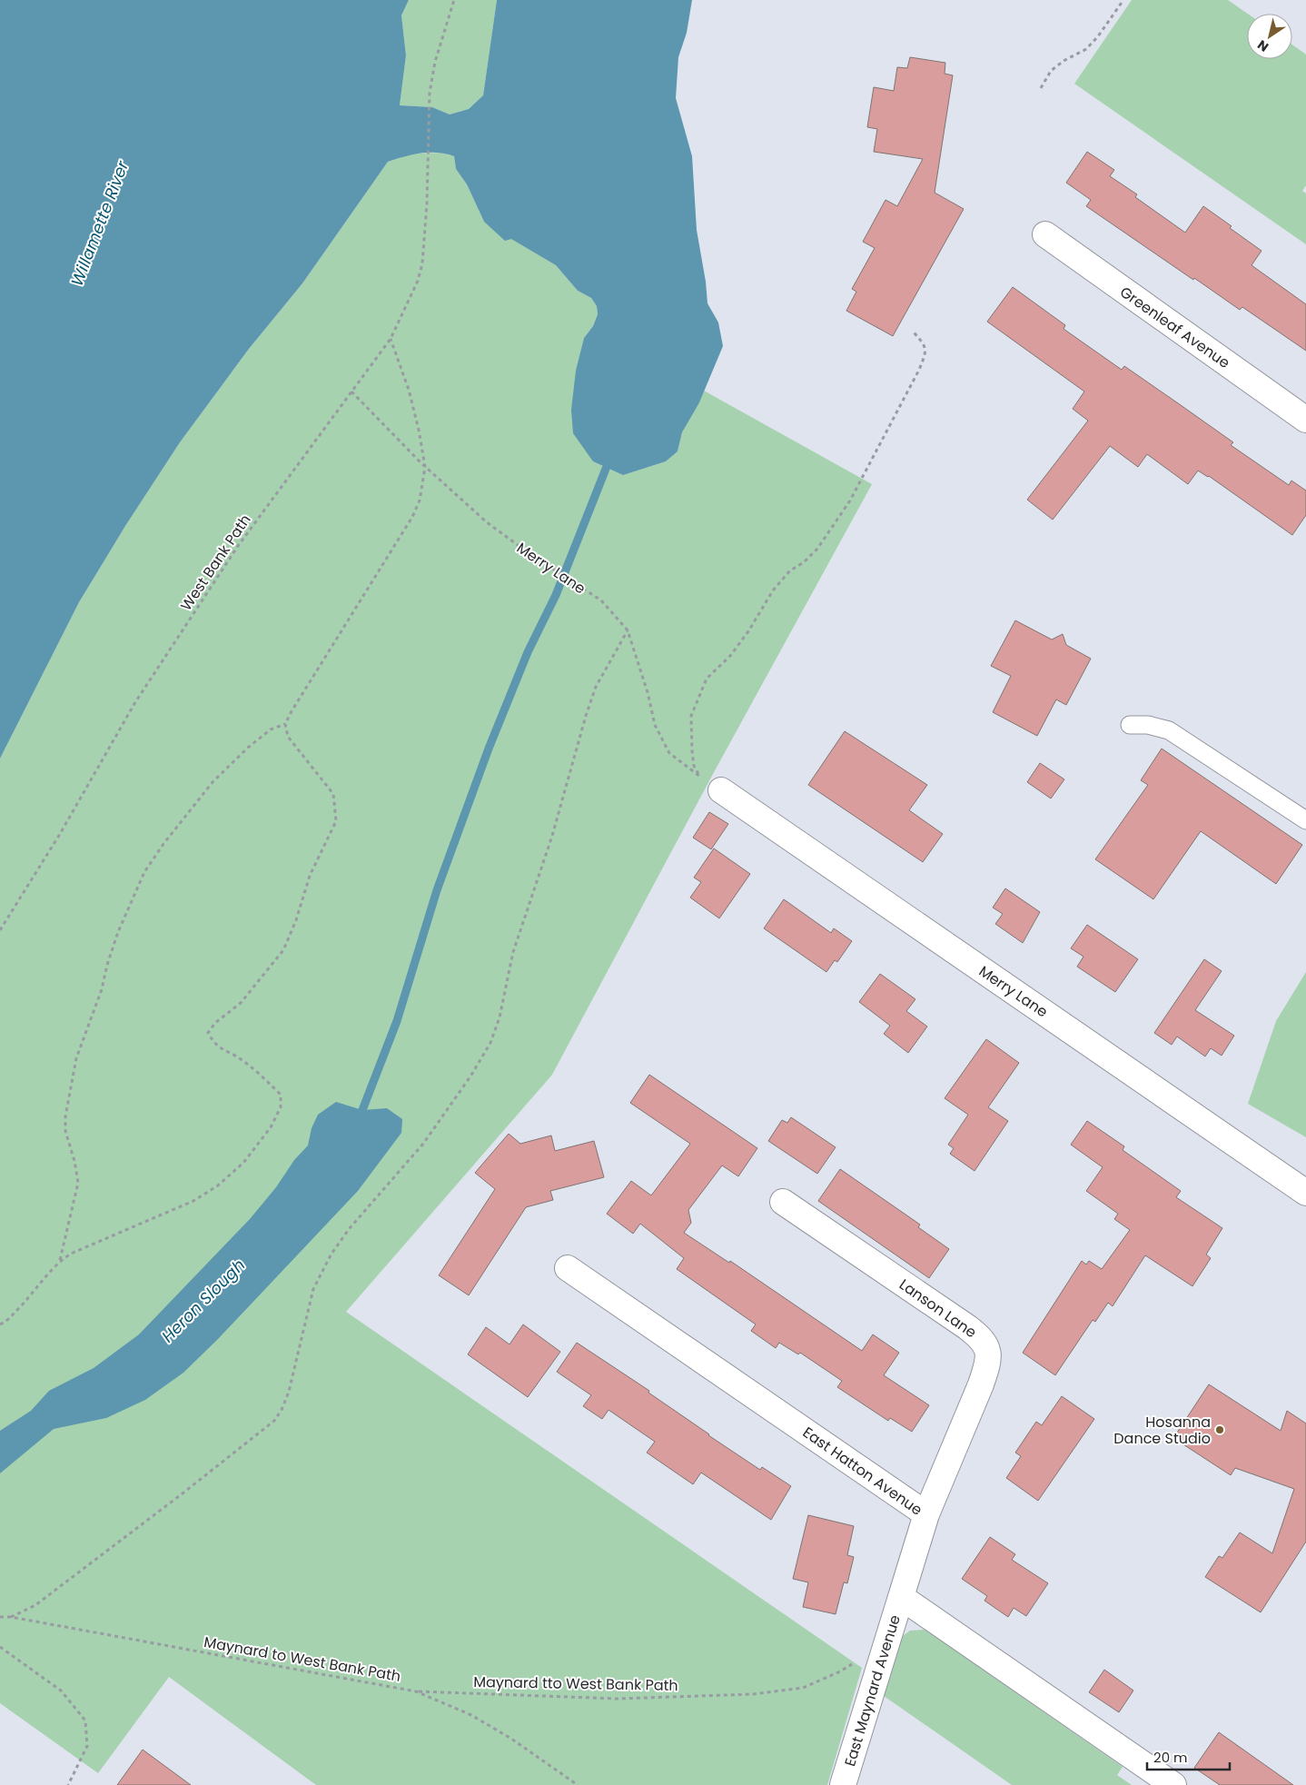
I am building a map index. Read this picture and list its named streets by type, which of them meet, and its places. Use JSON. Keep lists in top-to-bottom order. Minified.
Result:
{"streets":{"street":["Greenleaf Avenue","Merry Lane","Lanson Lane","East Hatton Avenue","East Maynard Avenue"],"path":["West Bank Path","Maynard to West Bank Path","Maynard tto West Bank Path"]},"crossings":[["West Bank Path","Merry Lane"],["Lanson Lane","East Hatton Avenue"],["East Hatton Avenue","East Maynard Avenue"],["Maynard to West Bank Path","Maynard tto West Bank Path"],["Maynard tto West Bank Path","East Maynard Avenue"]],"water":["Willamette River","Heron Slough"],"places":["Hosanna Dance Studio"],"scale_bar":"20 m","north":"bottom left"}
